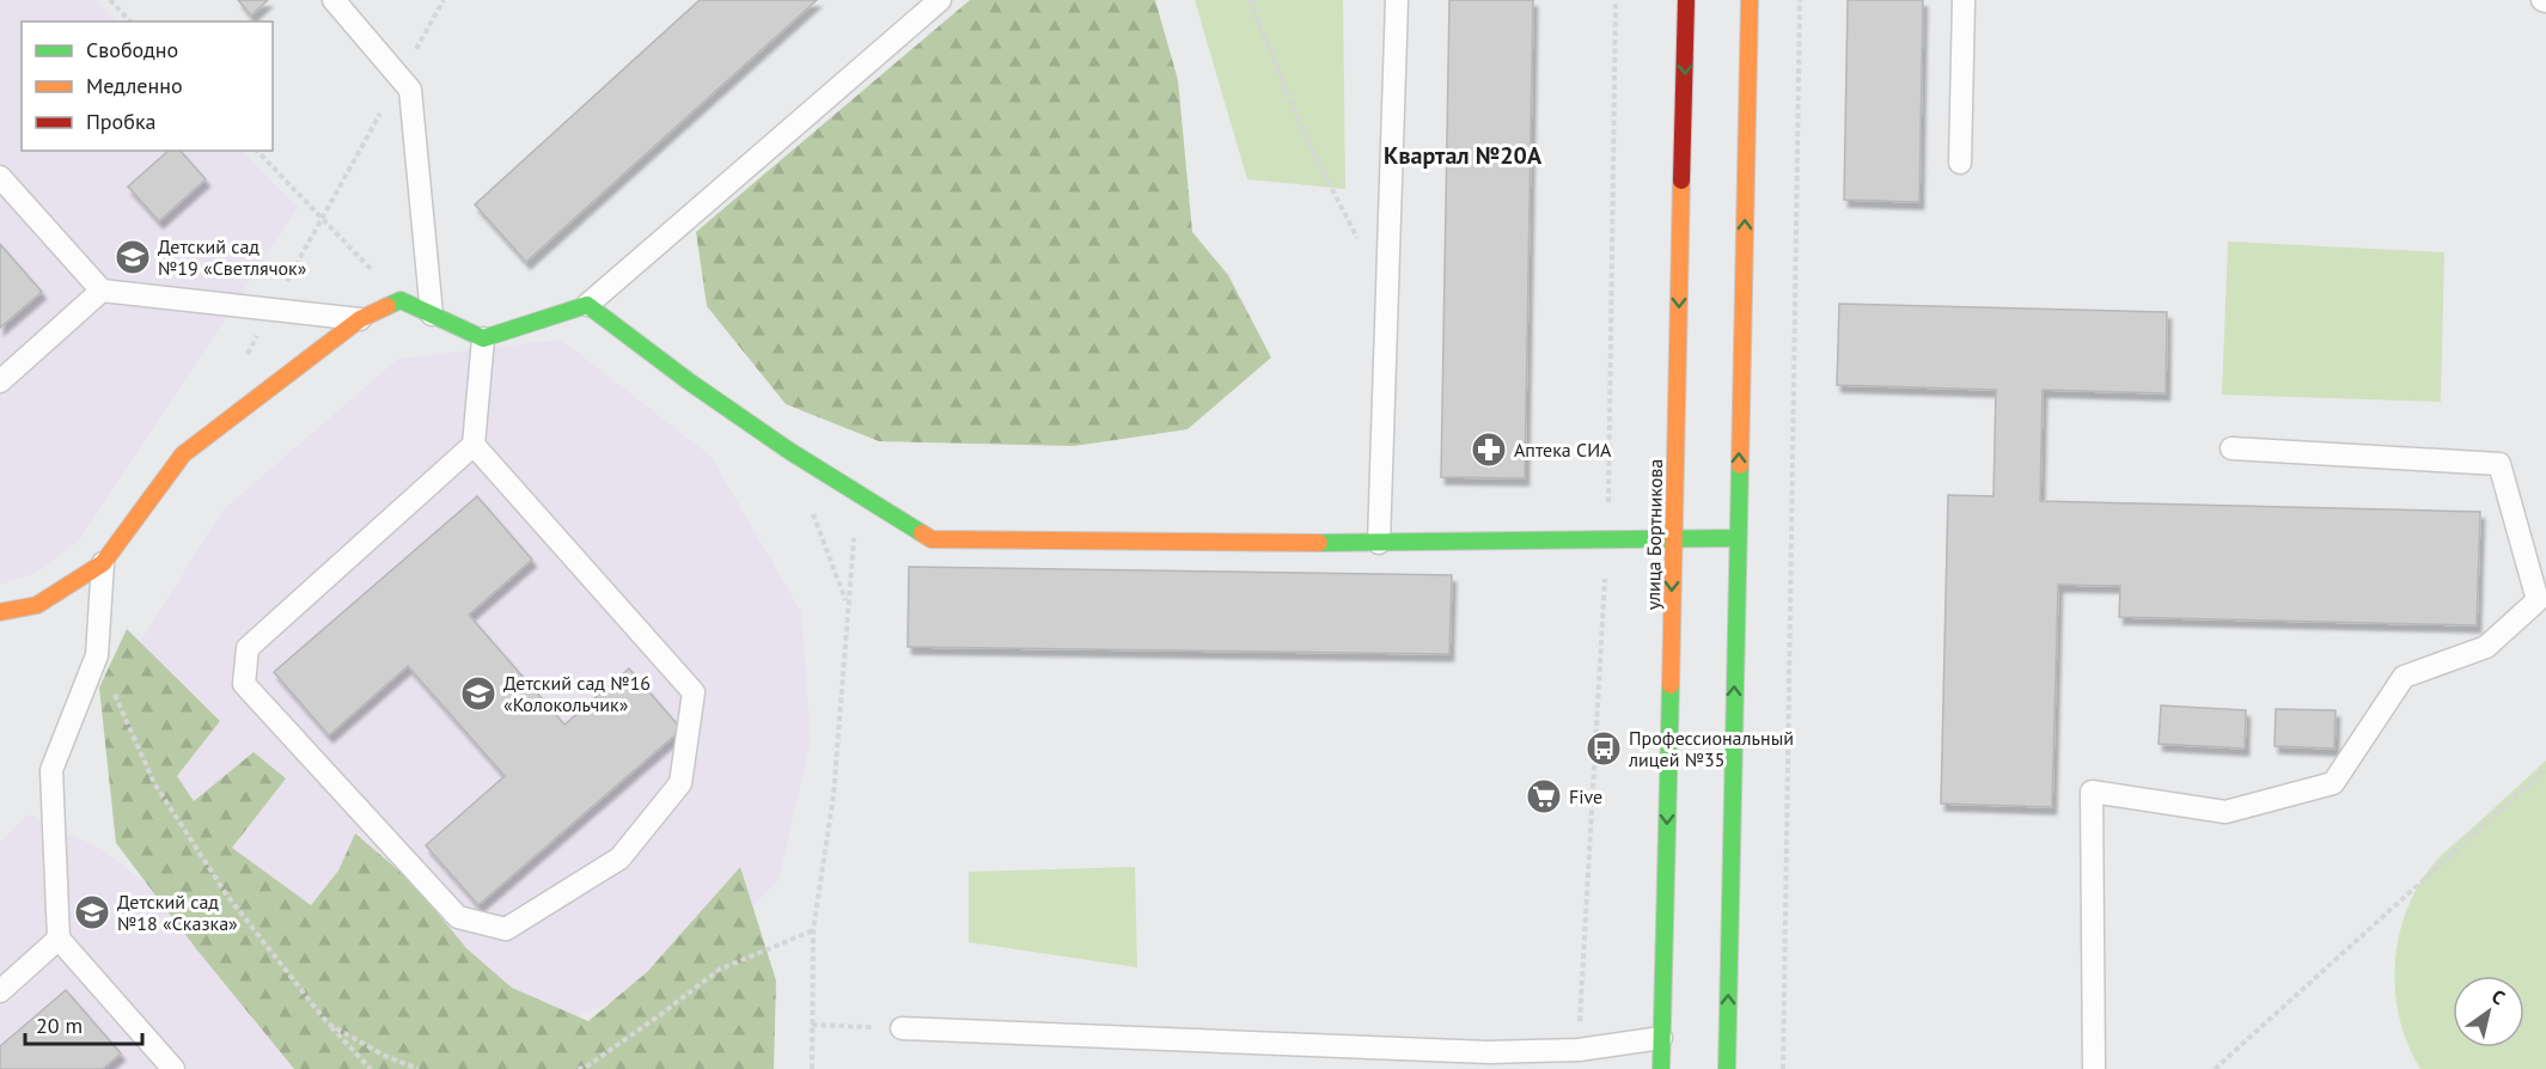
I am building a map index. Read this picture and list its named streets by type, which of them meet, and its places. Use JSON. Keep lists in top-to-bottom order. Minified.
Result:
{"streets":{"main road":["улица Бортникова"]},"districts":["Квартал №20А"],"places":{"school or university":["Детский сад №19 «Светлячок»","Детский сад №16 «Колокольчик»","Детский сад №18 «Сказка»"],"pharmacy":["Аптека СИА"],"bus stop":["Профессиональный лицей №35"],"supermarket":["Five"]},"legend":["Свободно","Медленно","Пробка"],"scale_bar":"20 m","north":"top right"}
